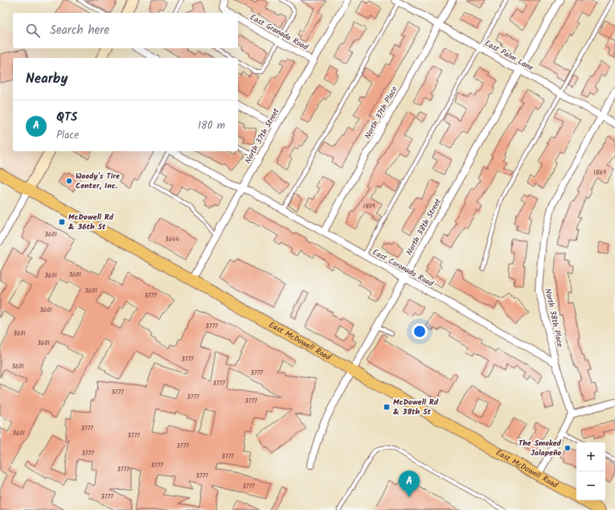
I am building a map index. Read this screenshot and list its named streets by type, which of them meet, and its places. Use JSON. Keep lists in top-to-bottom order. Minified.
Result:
{"streets":{"main road":["East McDowell Road"],"street":["East Granada Road","East Palm Lane","North 37th Place","North 37th Street","North 38th Street","East Coronado Road","North 38th Place"]},"crossings":[["East Granada Road","North 37th Street"],["East Palm Lane","North 37th Place"],["East Palm Lane","North 38th Street"],["East Palm Lane","North 38th Place"],["North 37th Place","East Coronado Road"],["North 37th Street","East Coronado Road"],["North 37th Street","East McDowell Road"],["North 38th Street","East Coronado Road"],["North 38th Street","East McDowell Road"],["East Coronado Road","North 38th Place"]],"places":{"other":["Woody's Tire Center, Inc.","The Smoked Jalapeño"],"transit":["McDowell Rd & 36th St","McDowell Rd & 38th St"]},"house_numbers":["1869","1809","3601","3644","3601","3601","3601","3777","3601","3777","3601","3601","3777","3601","3777","3777","3777","3777","3777","3777","3601","3777","3777","3777","3777","3777","3777","3777","3777","3777"],"page":{"search":"Search here","heading":"Nearby","list":[{"mark":"A","name":"QTS","note":"Place","value":"180 m"}],"map_buttons":["+","−"],"pins":"A"}}
